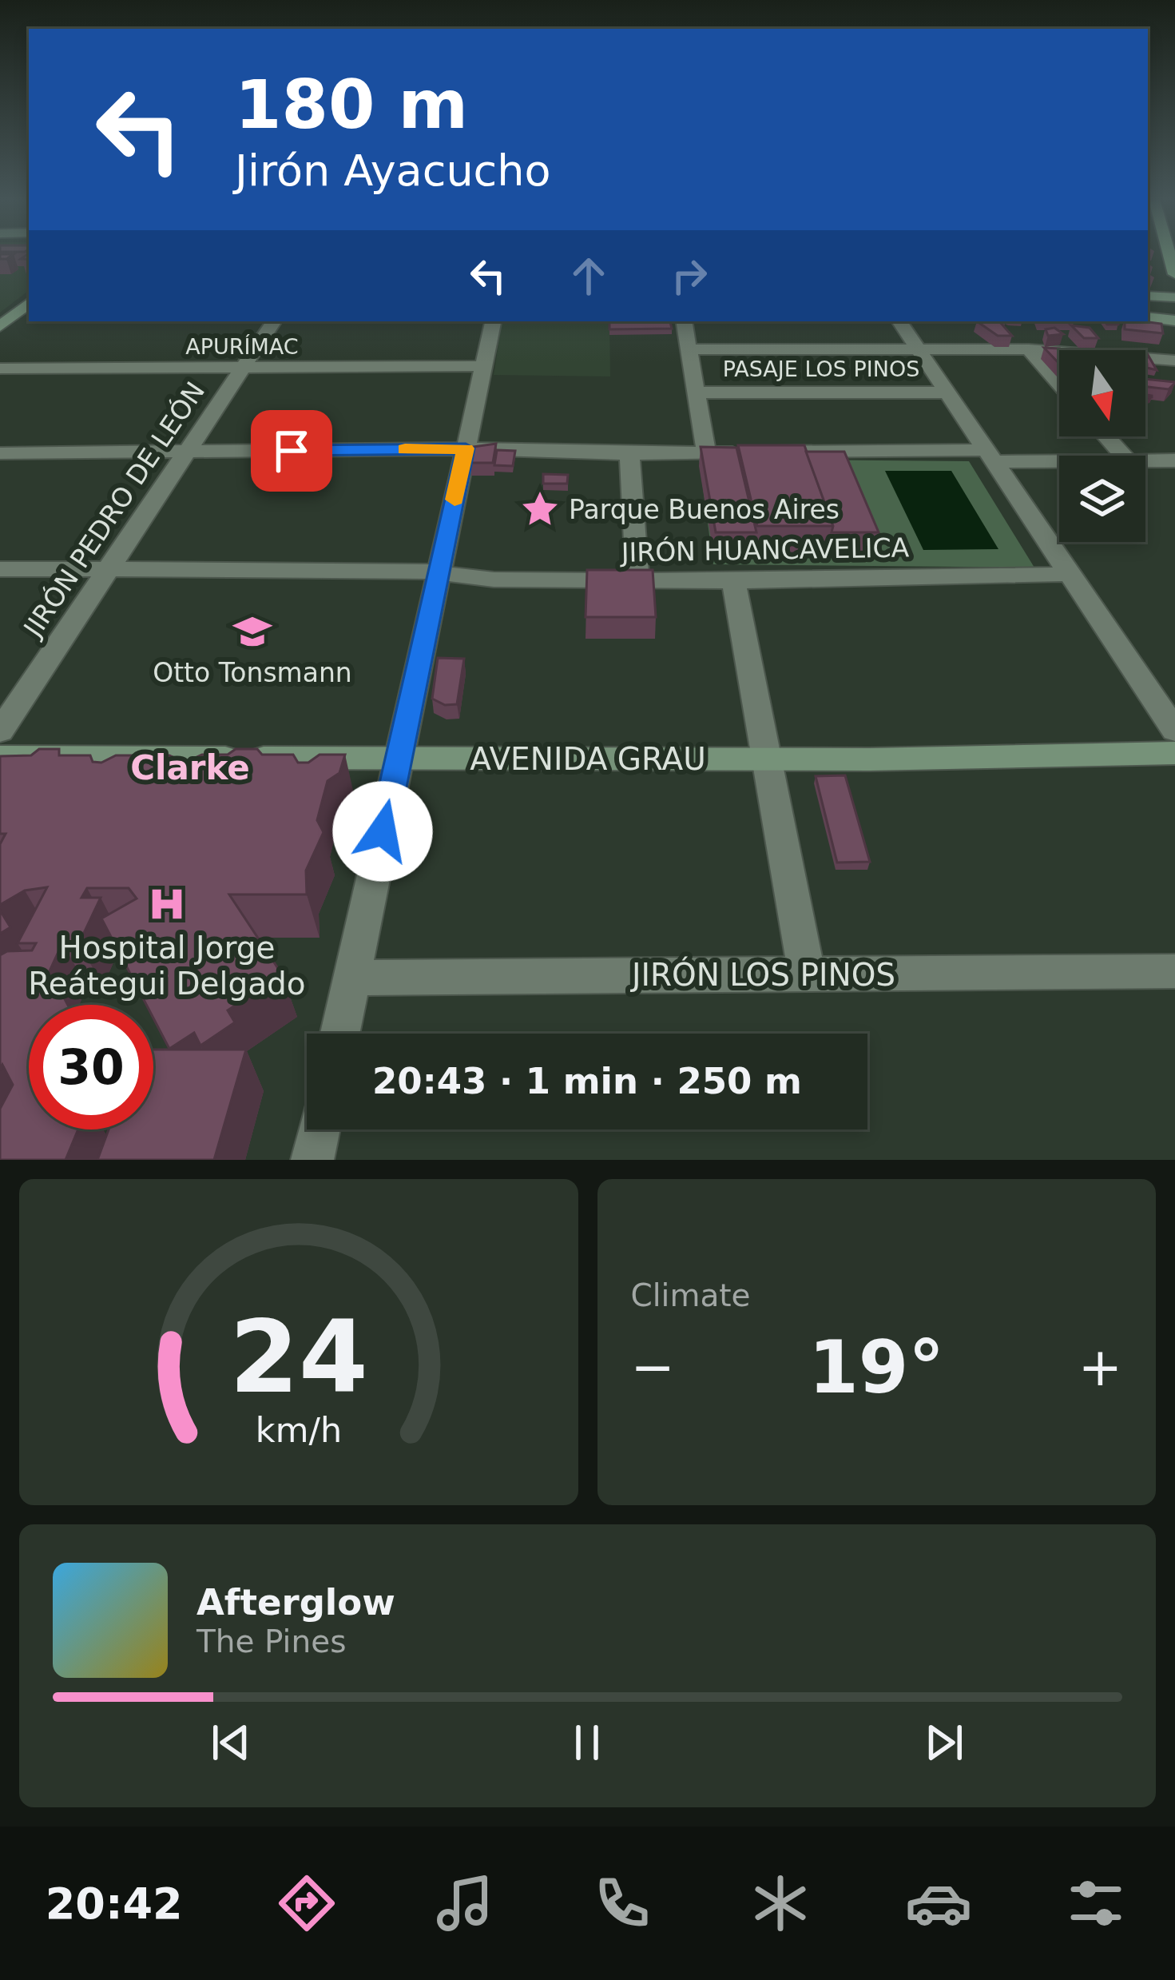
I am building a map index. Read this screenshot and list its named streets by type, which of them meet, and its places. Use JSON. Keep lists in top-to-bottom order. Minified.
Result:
{"streets":{"main road":["AVENIDA GRAU"],"street":["APURÍMAC","PASAJE LOS PINOS","JIRÓN PEDRO DE LEÓN","JIRÓN HUANCAVELICA","JIRÓN LOS PINOS"]},"crossings":[["APURÍMAC","JIRÓN PEDRO DE LEÓN"],["JIRÓN PEDRO DE LEÓN","JIRÓN HUANCAVELICA"]],"districts":["Clarke"],"places":{"place":["Parque Buenos Aires"],"school or university":["Otto Tonsmann"],"hospital":["Hospital Jorge Reátegui Delgado"]},"north":"bottom","page":{"turn":["180 m","Jirón Ayacucho"],"limit":"30","trip":"20:43 · 1 min · 250 m","tile":"Climate","heat":["−","19°","+"],"song":["Afterglow","The Pines"],"tabs":"20:42","gauge":["24","km/h"]}}
